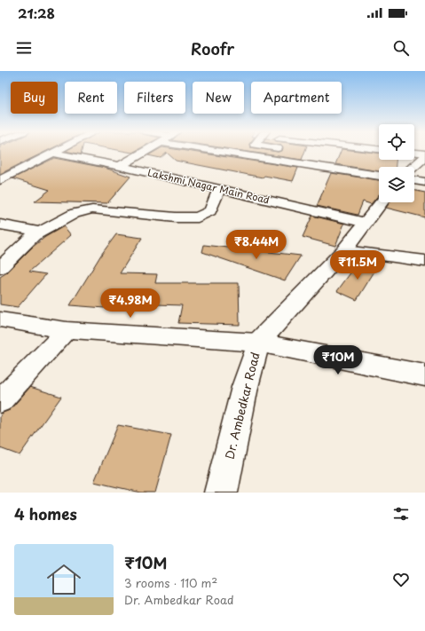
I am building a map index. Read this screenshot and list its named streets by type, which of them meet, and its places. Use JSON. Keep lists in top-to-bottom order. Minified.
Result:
{"streets":{"street":["Lakshmi Nagar Main Road","Dr. Ambedkar Road"]},"crossings":[["Lakshmi Nagar Main Road","Dr. Ambedkar Road"]],"page":{"status":"21:28","header":"Roofr","chip":["Buy","Rent","Filters","New","Apartment"],"price":["₹8.44M","₹11.5M","₹4.98M","₹10M"],"heading":"4 homes","list":[{"name":"₹10M","note":"3 rooms · 110 m² · Dr. Ambedkar Road"}]}}
